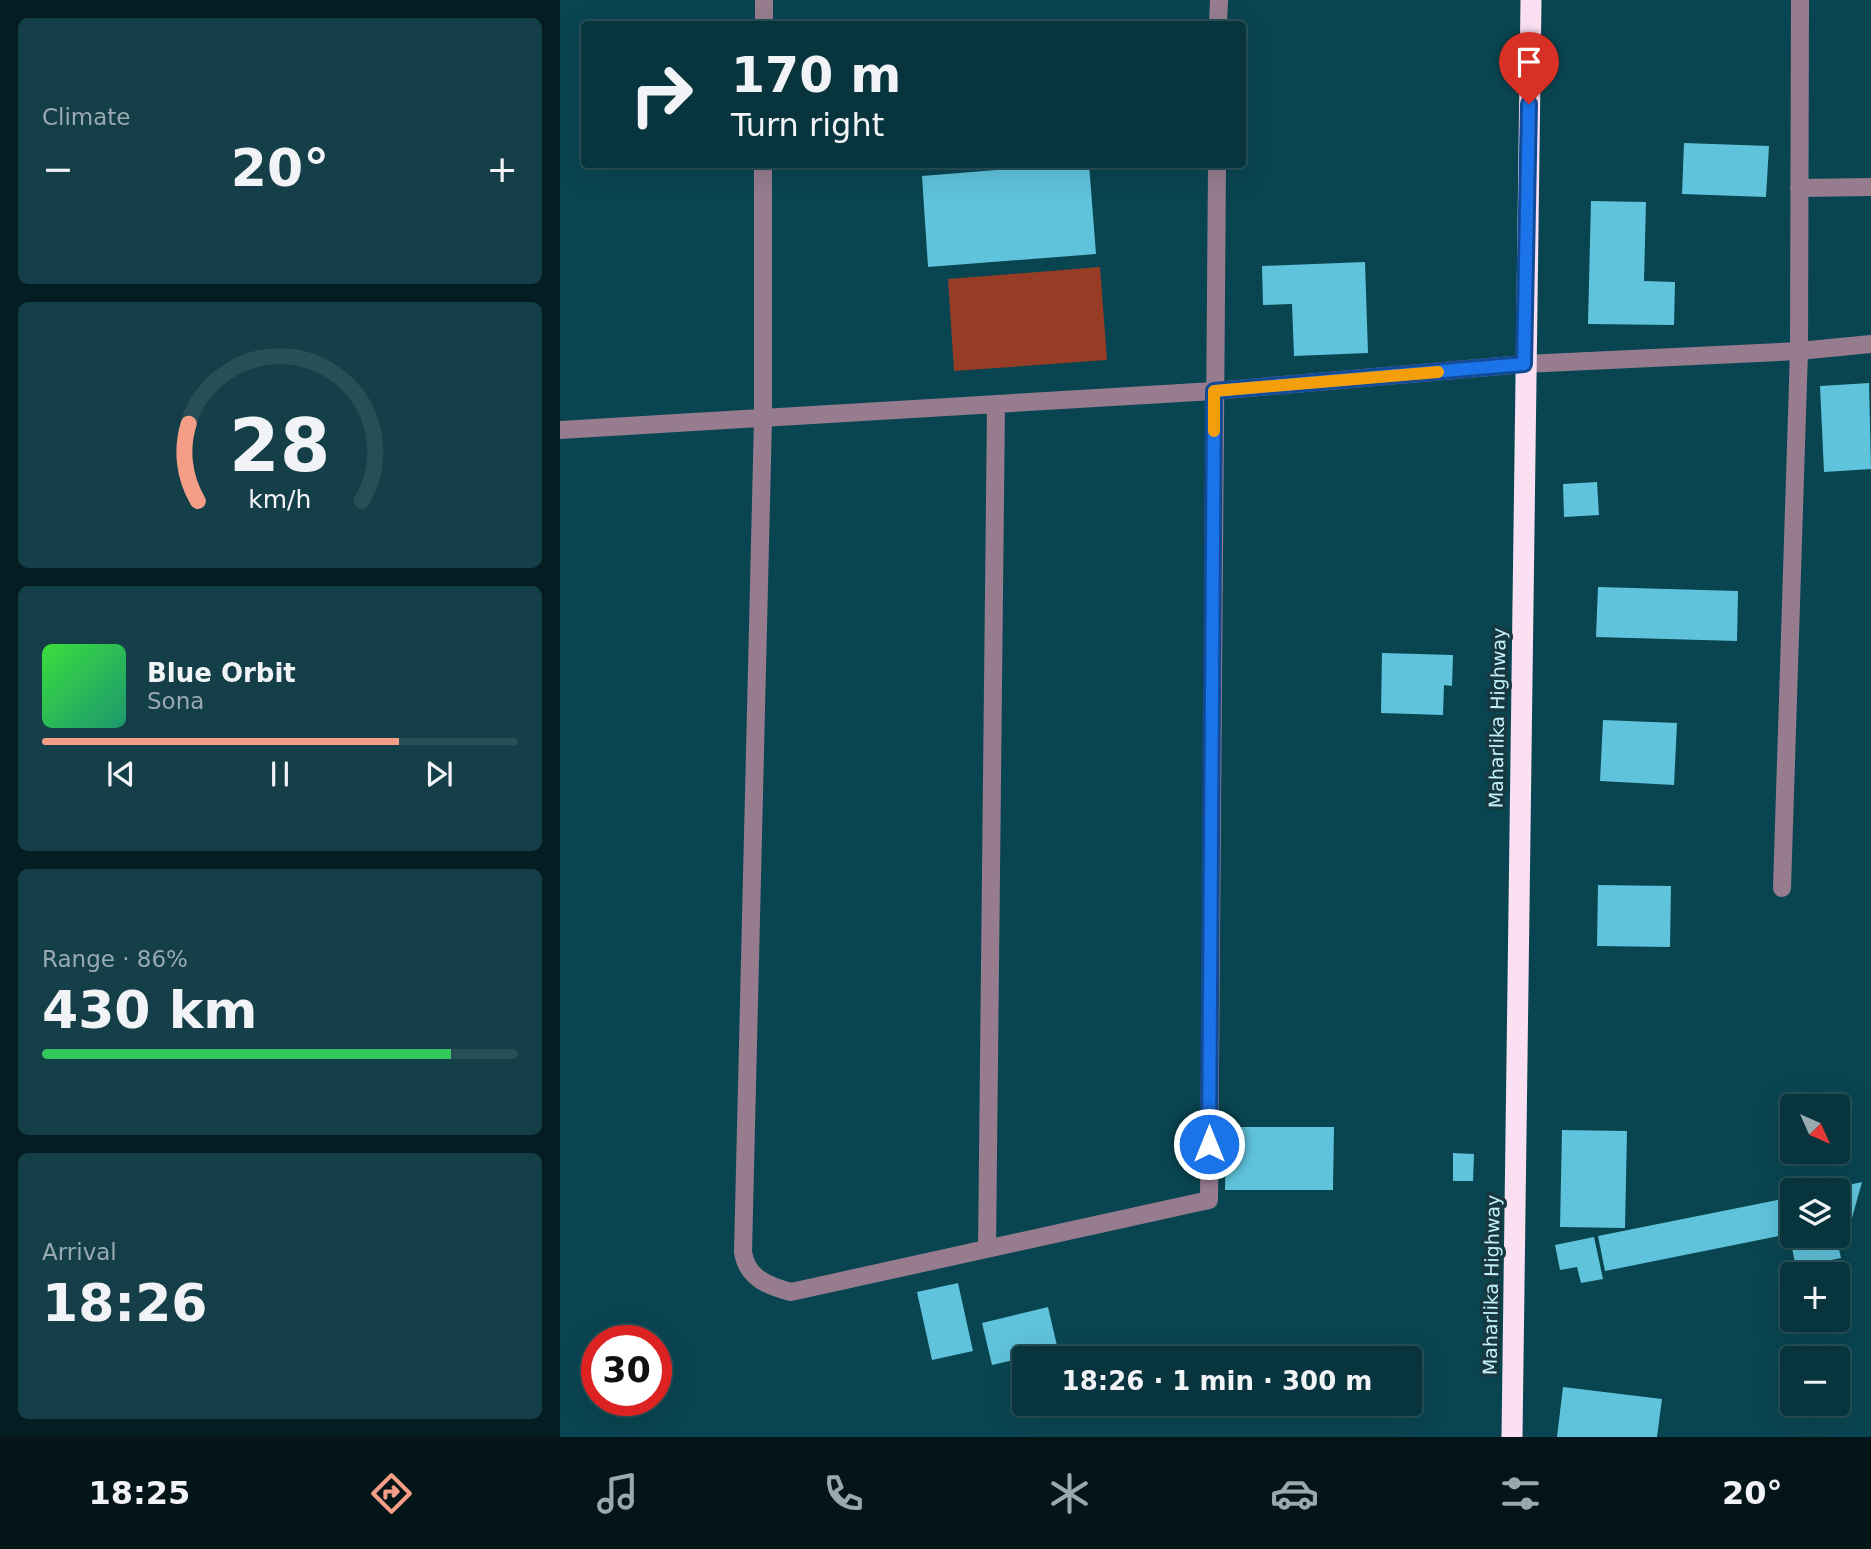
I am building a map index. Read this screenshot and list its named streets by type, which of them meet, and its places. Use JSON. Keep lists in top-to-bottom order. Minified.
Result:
{"streets":{"highway":["Maharlika Highway"]},"north":"bottom right","page":{"tile":["Climate",["Range · 86%","430 km"],["Arrival","18:26"]],"turn":["170 m","Turn right"],"heat":["−","20°","+"],"song":["Blue Orbit","Sona"],"map_buttons":["+","−"],"limit":"30","trip":"18:26 · 1 min · 300 m","tabs":["18:25","20°"],"gauge":["28","km/h"]}}
